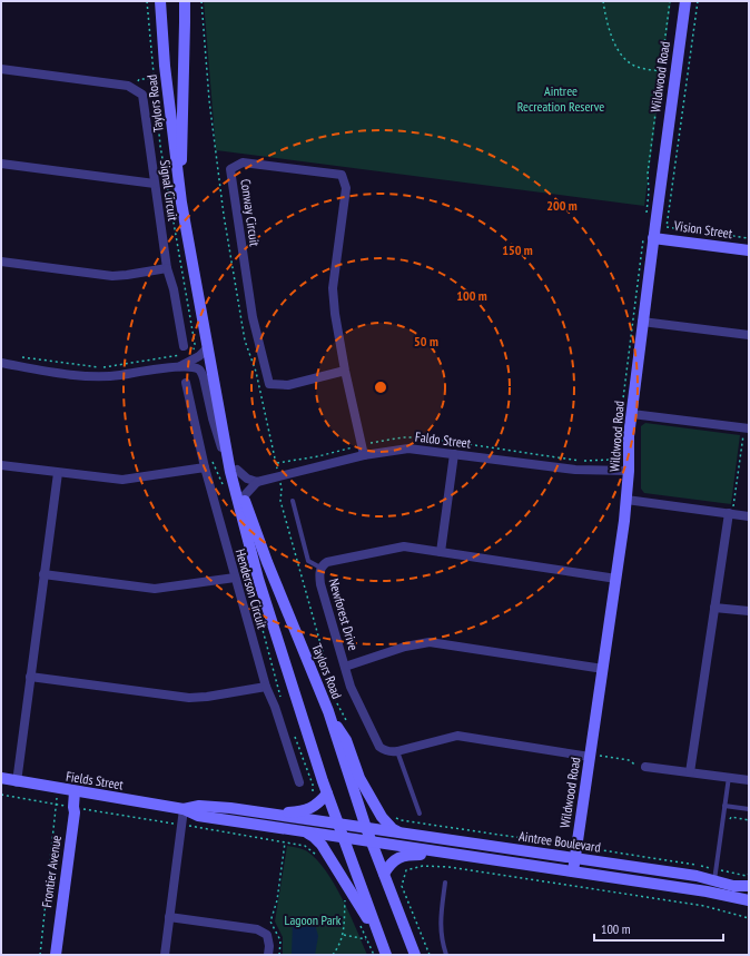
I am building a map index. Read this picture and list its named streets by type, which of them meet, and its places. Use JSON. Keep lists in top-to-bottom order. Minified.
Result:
{"streets":{"street":["Wildwood Road","Taylors Road","Signal Circuit","Conway Circuit","Vision Street","Faldo Street","Henderson Circuit","Newforest Drive","Fields Street","Aintree Boulevard","Frontier Avenue"]},"crossings":[["Wildwood Road","Vision Street"],["Wildwood Road","Faldo Street"],["Wildwood Road","Newforest Drive"],["Wildwood Road","Aintree Boulevard"],["Taylors Road","Fields Street"],["Taylors Road","Aintree Boulevard"],["Conway Circuit","Faldo Street"],["Fields Street","Aintree Boulevard"],["Fields Street","Frontier Avenue"]],"parks":["Aintree Recreation Reserve","Lagoon Park"],"scale_bar":"100 m","rings":["200 m","150 m","100 m","50 m"]}
